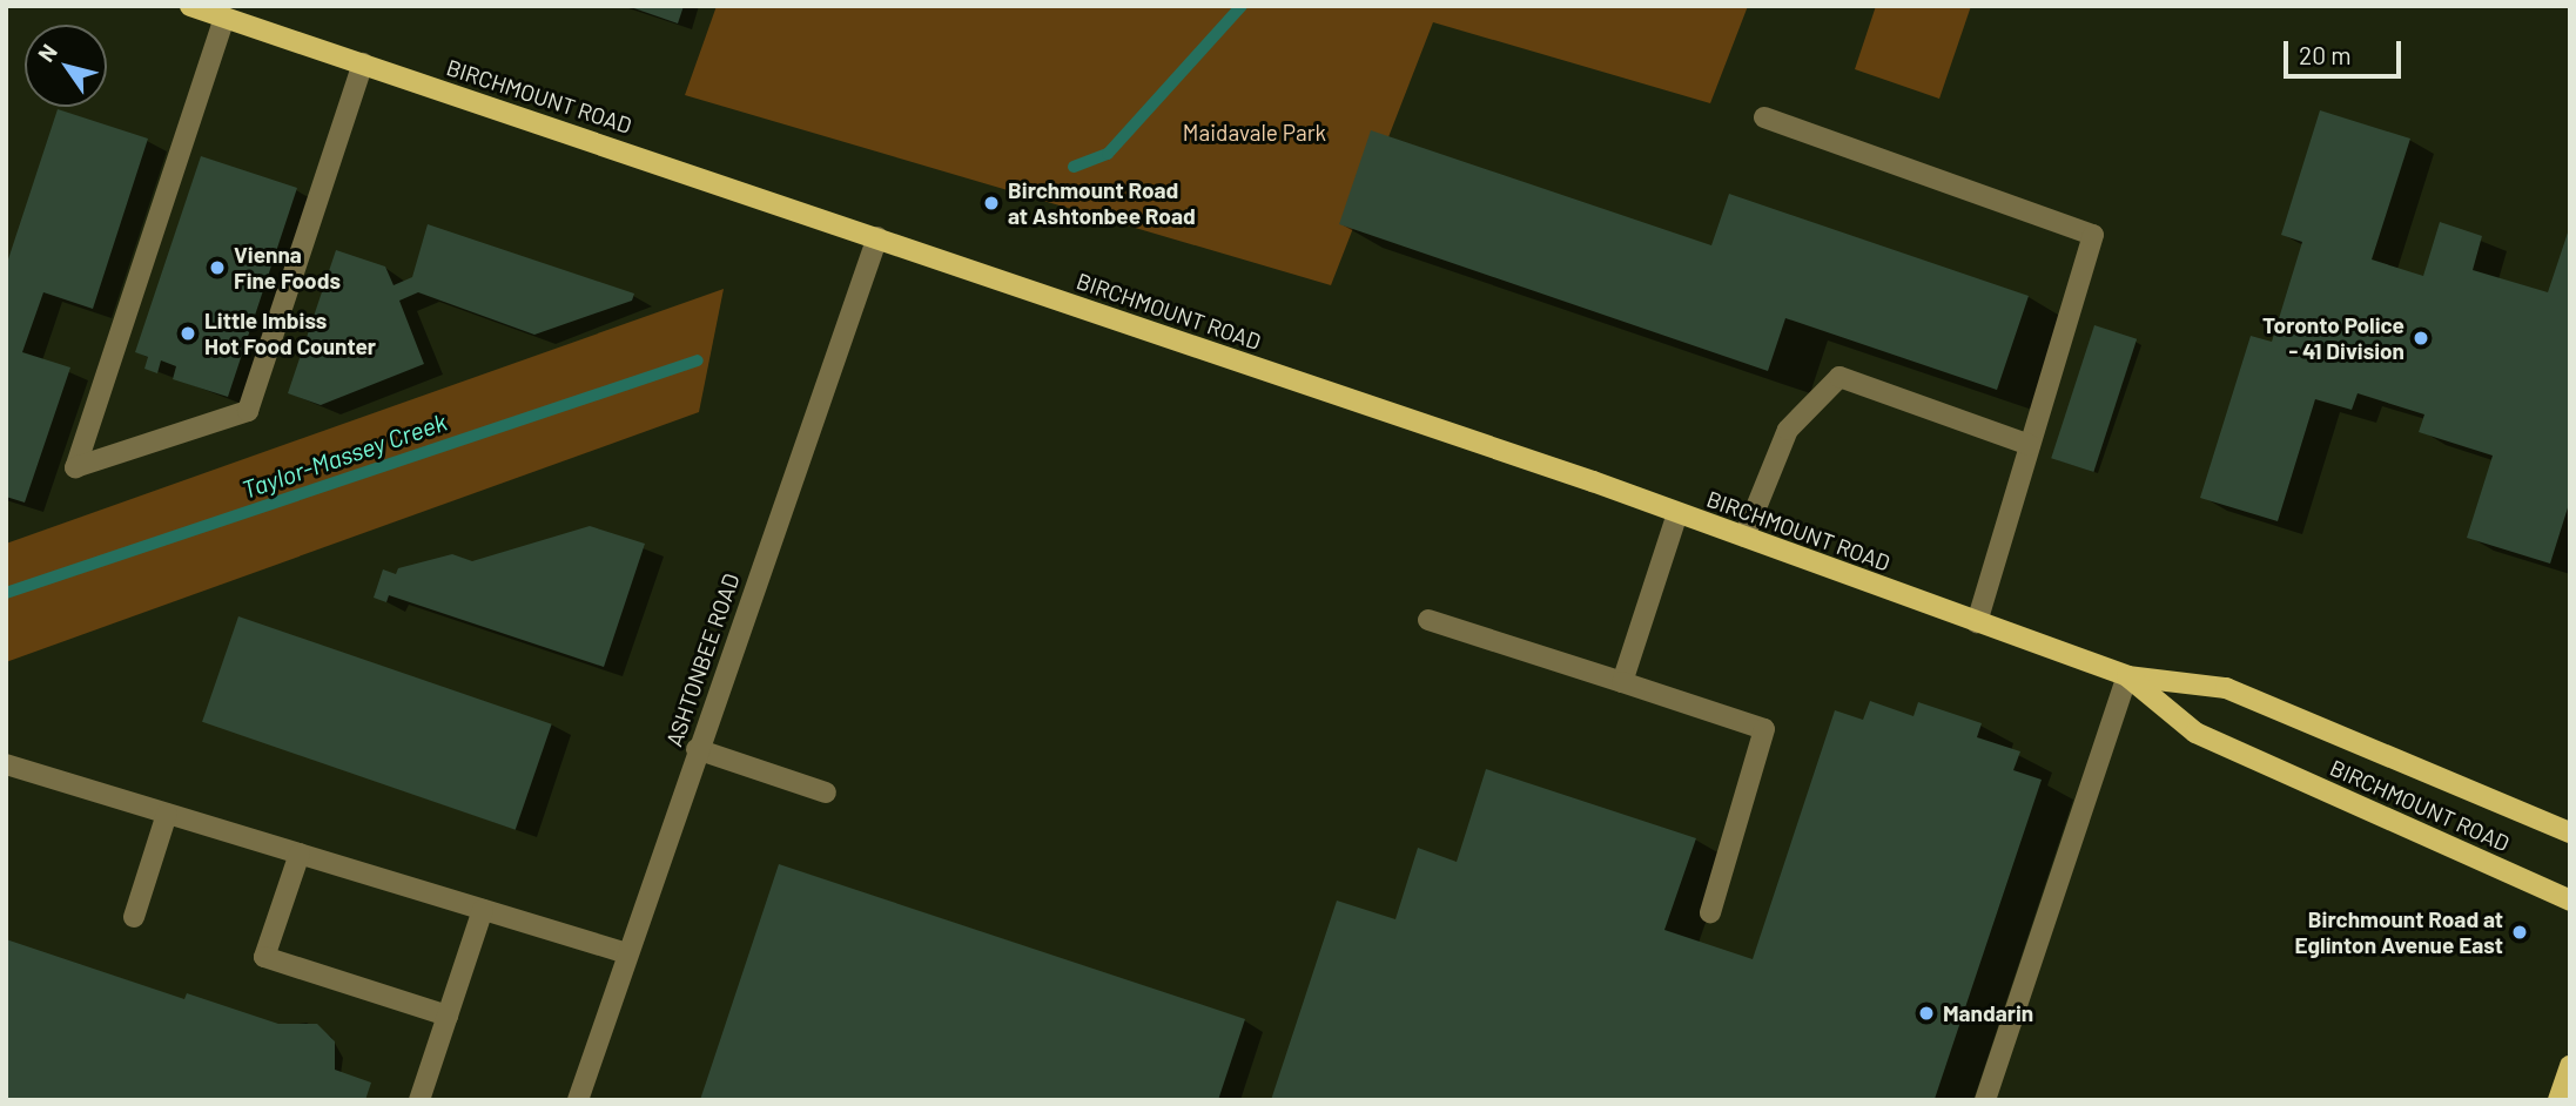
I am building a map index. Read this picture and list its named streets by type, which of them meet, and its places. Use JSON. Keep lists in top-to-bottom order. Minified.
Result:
{"streets":{"main road":["BIRCHMOUNT ROAD"],"street":["ASHTONBEE ROAD"]},"crossings":[["BIRCHMOUNT ROAD","ASHTONBEE ROAD"]],"water":["Taylor-Massey Creek"],"parks":["Maidavale Park"],"places":["Birchmount Road at Ashtonbee Road","Vienna Fine Foods","Little Imbiss Hot Food Counter","Toronto Police - 41 Division","Birchmount Road at Eglinton Avenue East","Mandarin"],"scale_bar":"20 m","north":"top left"}
